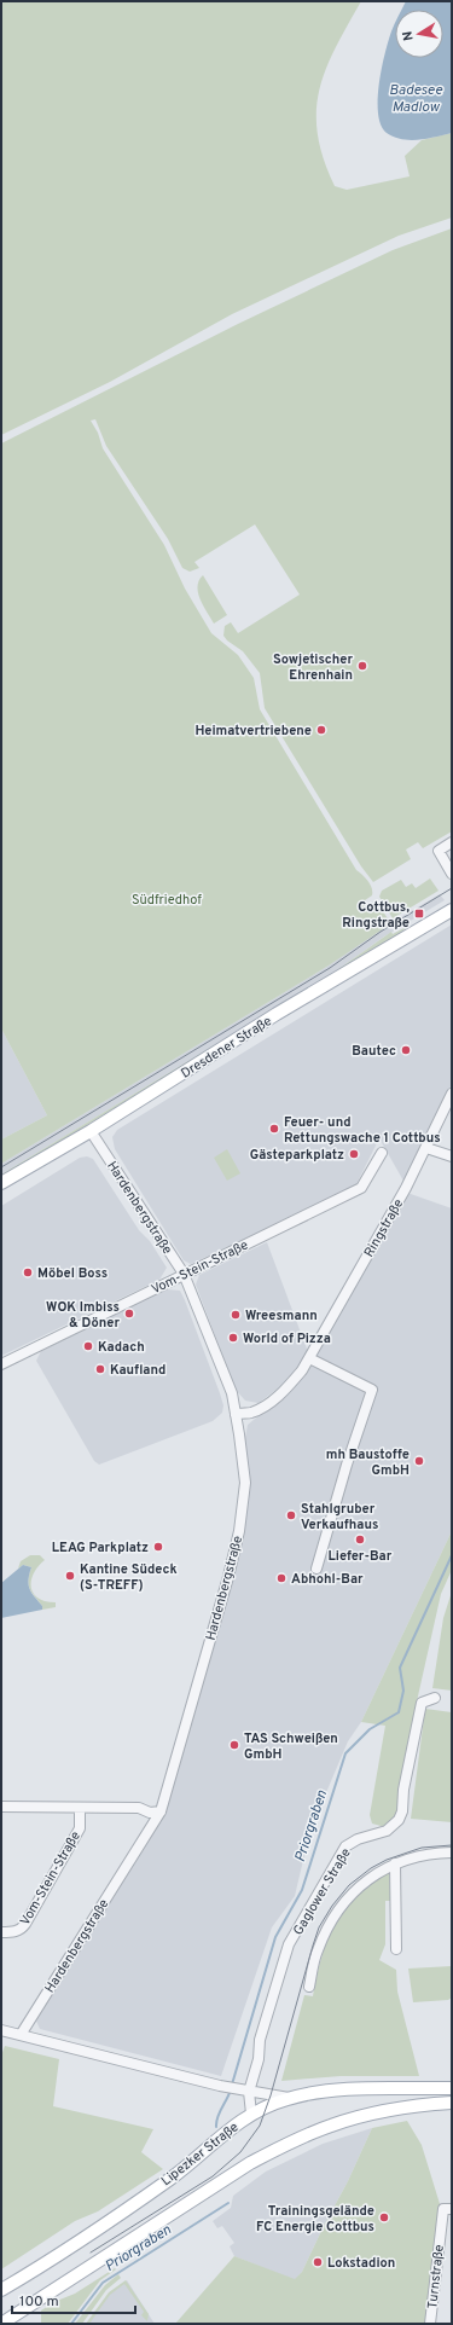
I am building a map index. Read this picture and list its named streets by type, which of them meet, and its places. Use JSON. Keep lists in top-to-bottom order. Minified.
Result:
{"streets":{"main road":["Dresdener Straße","Lipezker Straße"],"street":["Hardenbergstraße","Ringstraße","Vom-Stein-Straße","Gaglower Straße","Turnstraße"]},"crossings":[["Dresdener Straße","Hardenbergstraße"],["Hardenbergstraße","Ringstraße"],["Hardenbergstraße","Vom-Stein-Straße"],["Gaglower Straße","Lipezker Straße"]],"water":["Badesee Madlow","Priorgraben"],"parks":["Südfriedhof"],"places":{"other":["Sowjetischer Ehrenhain","Heimatvertriebene","Bautec","Feuer- und Rettungswache 1 Cottbus","Gästeparkplatz","Möbel Boss","WOK Imbiss & Döner","Wreesmann","World of Pizza","Kadach","Kaufland","mh Baustoffe GmbH","Stahlgruber Verkaufhaus","Liefer-Bar","LEAG Parkplatz","Kantine Südeck (S-TREFF)","Abhohl-Bar","TAS Schweißen GmbH","Trainingsgelände FC Energie Cottbus","Lokstadion"],"transit":["Cottbus, Ringstraße"]},"scale_bar":"100 m","north":"left"}
